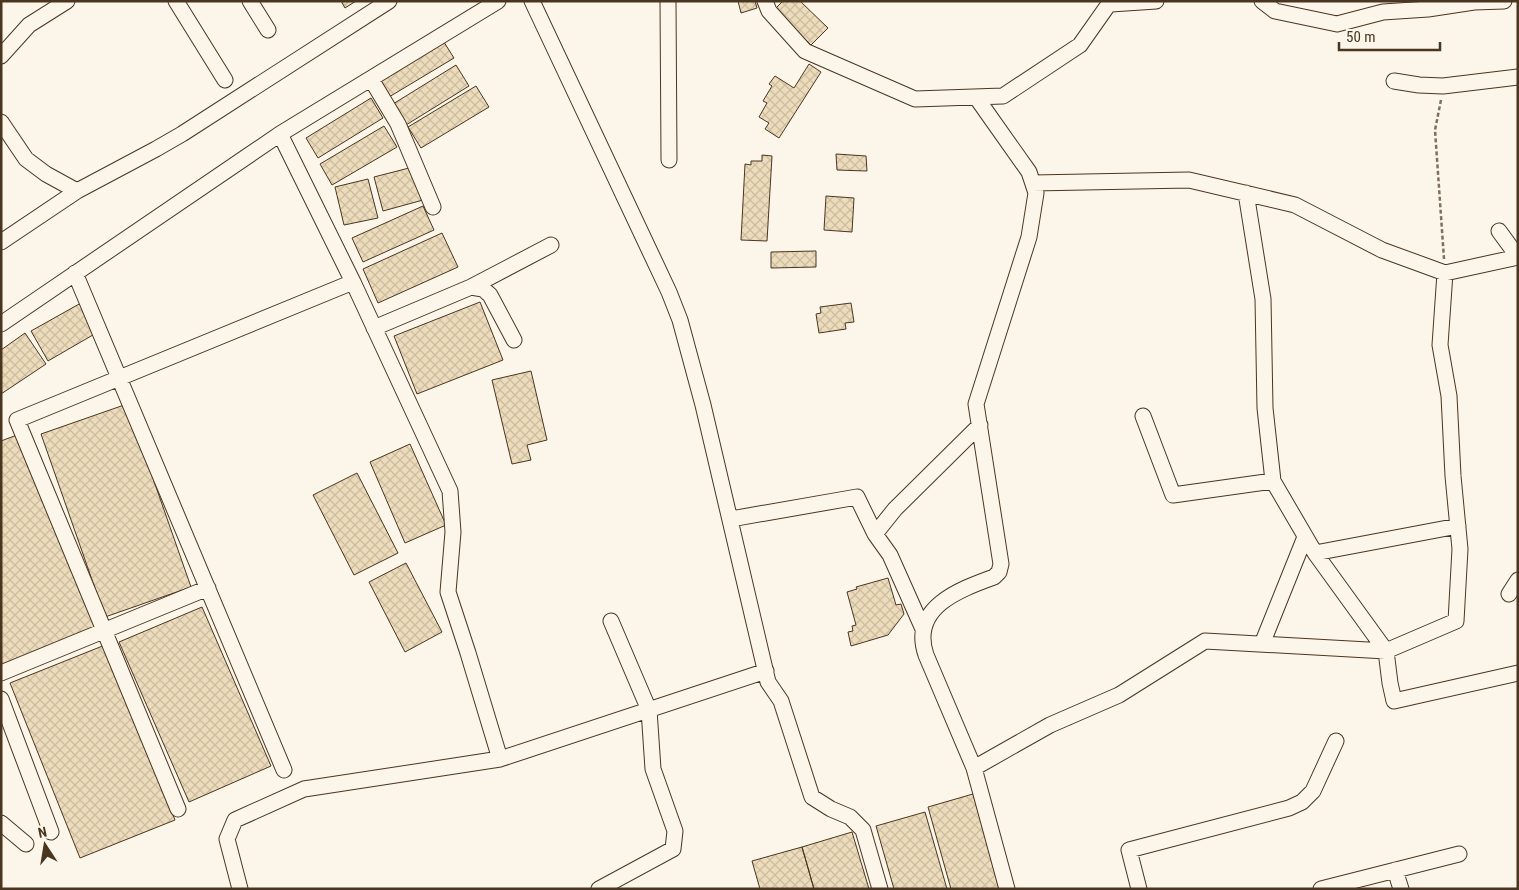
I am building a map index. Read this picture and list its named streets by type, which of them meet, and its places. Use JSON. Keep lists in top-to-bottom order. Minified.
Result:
{"scale_bar":"50 m","north":"top"}
